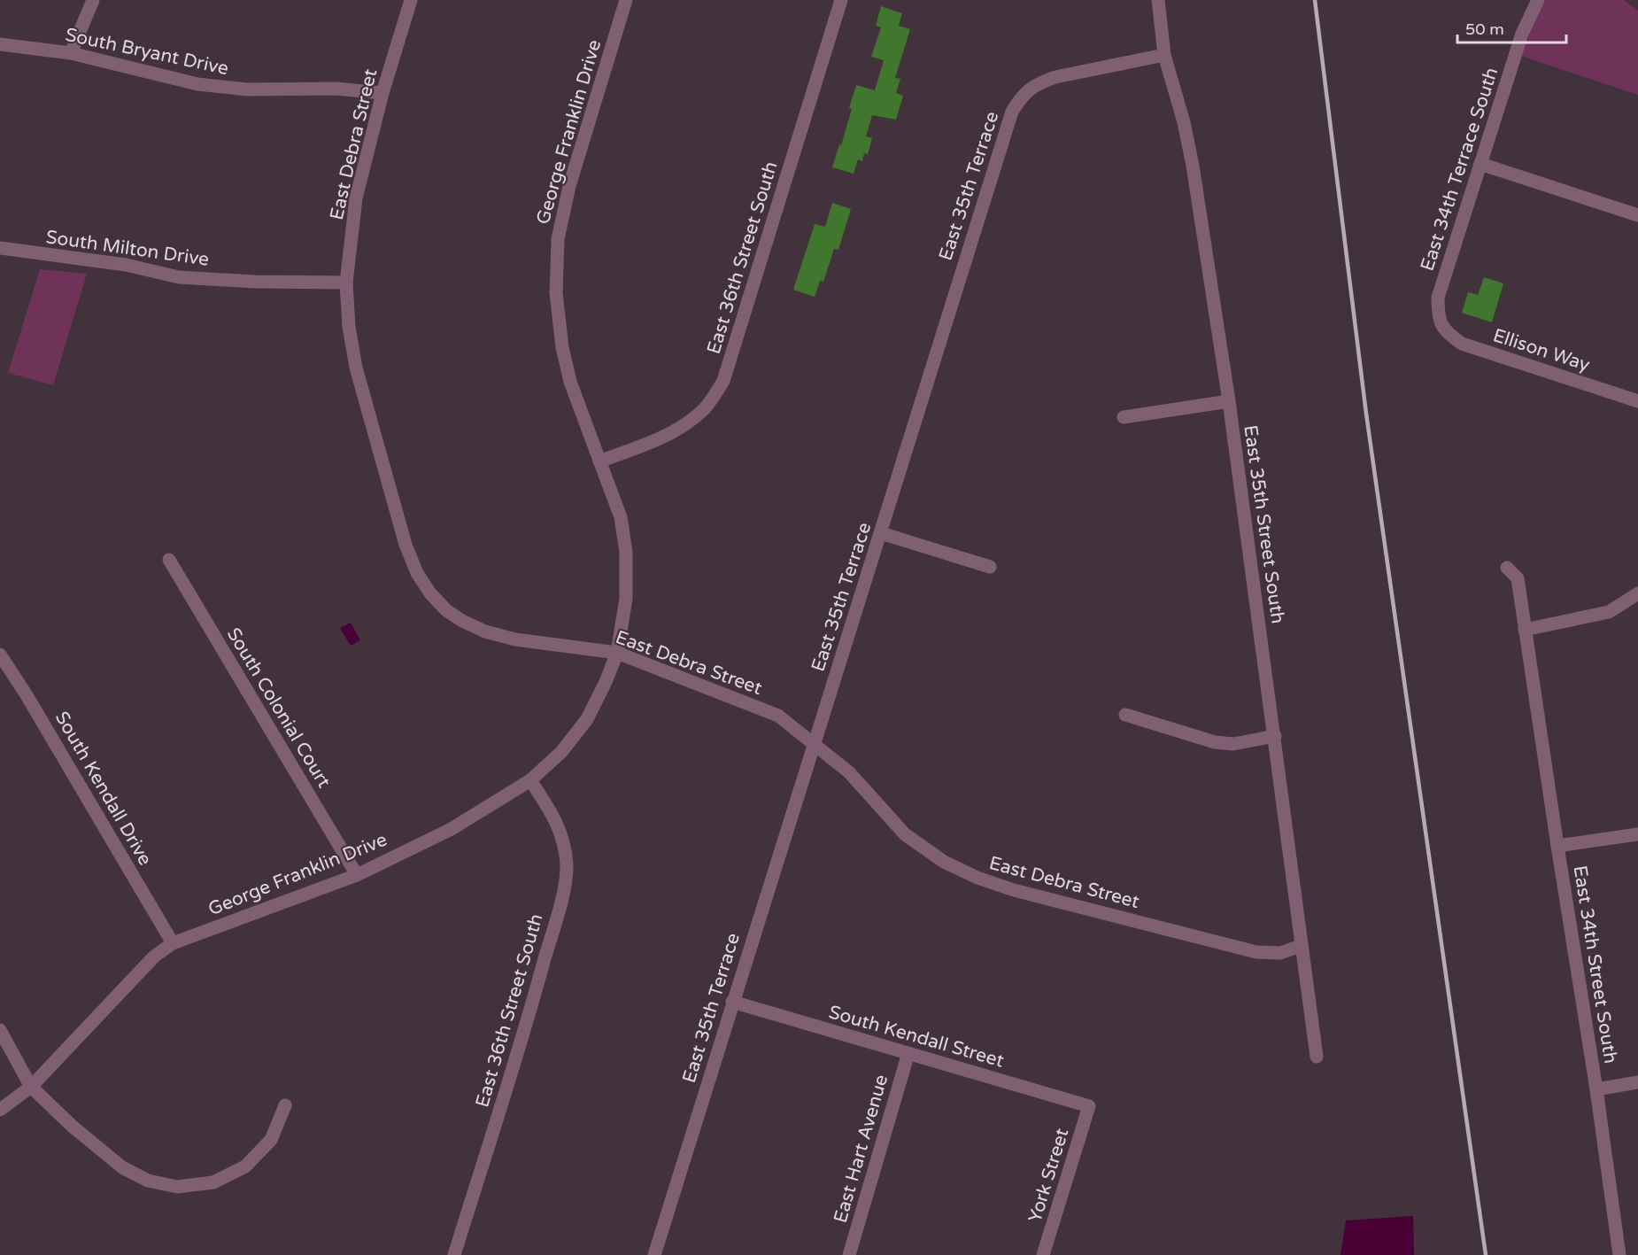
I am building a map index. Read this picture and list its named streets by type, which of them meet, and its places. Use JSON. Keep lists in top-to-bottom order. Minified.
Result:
{"streets":{"street":["South Bryant Drive","George Franklin Drive","East Debra Street","East 34th Terrace South","East 35th Terrace","South Milton Drive","East 36th Street South","Ellison Way","East 35th Street South","South Colonial Court","South Kendall Drive","East 34th Street South","South Kendall Street","East Hart Avenue","York Street"]},"crossings":[["South Bryant Drive","East Debra Street"],["George Franklin Drive","East Debra Street"],["George Franklin Drive","East 36th Street South"],["George Franklin Drive","South Colonial Court"],["George Franklin Drive","South Kendall Drive"],["East Debra Street","East 35th Terrace"],["East Debra Street","South Milton Drive"],["East Debra Street","East 35th Street South"],["East 34th Terrace South","Ellison Way"],["East 35th Terrace","East 35th Street South"],["East 35th Terrace","South Kendall Street"],["South Kendall Street","East Hart Avenue"],["South Kendall Street","York Street"]],"scale_bar":"50 m"}
